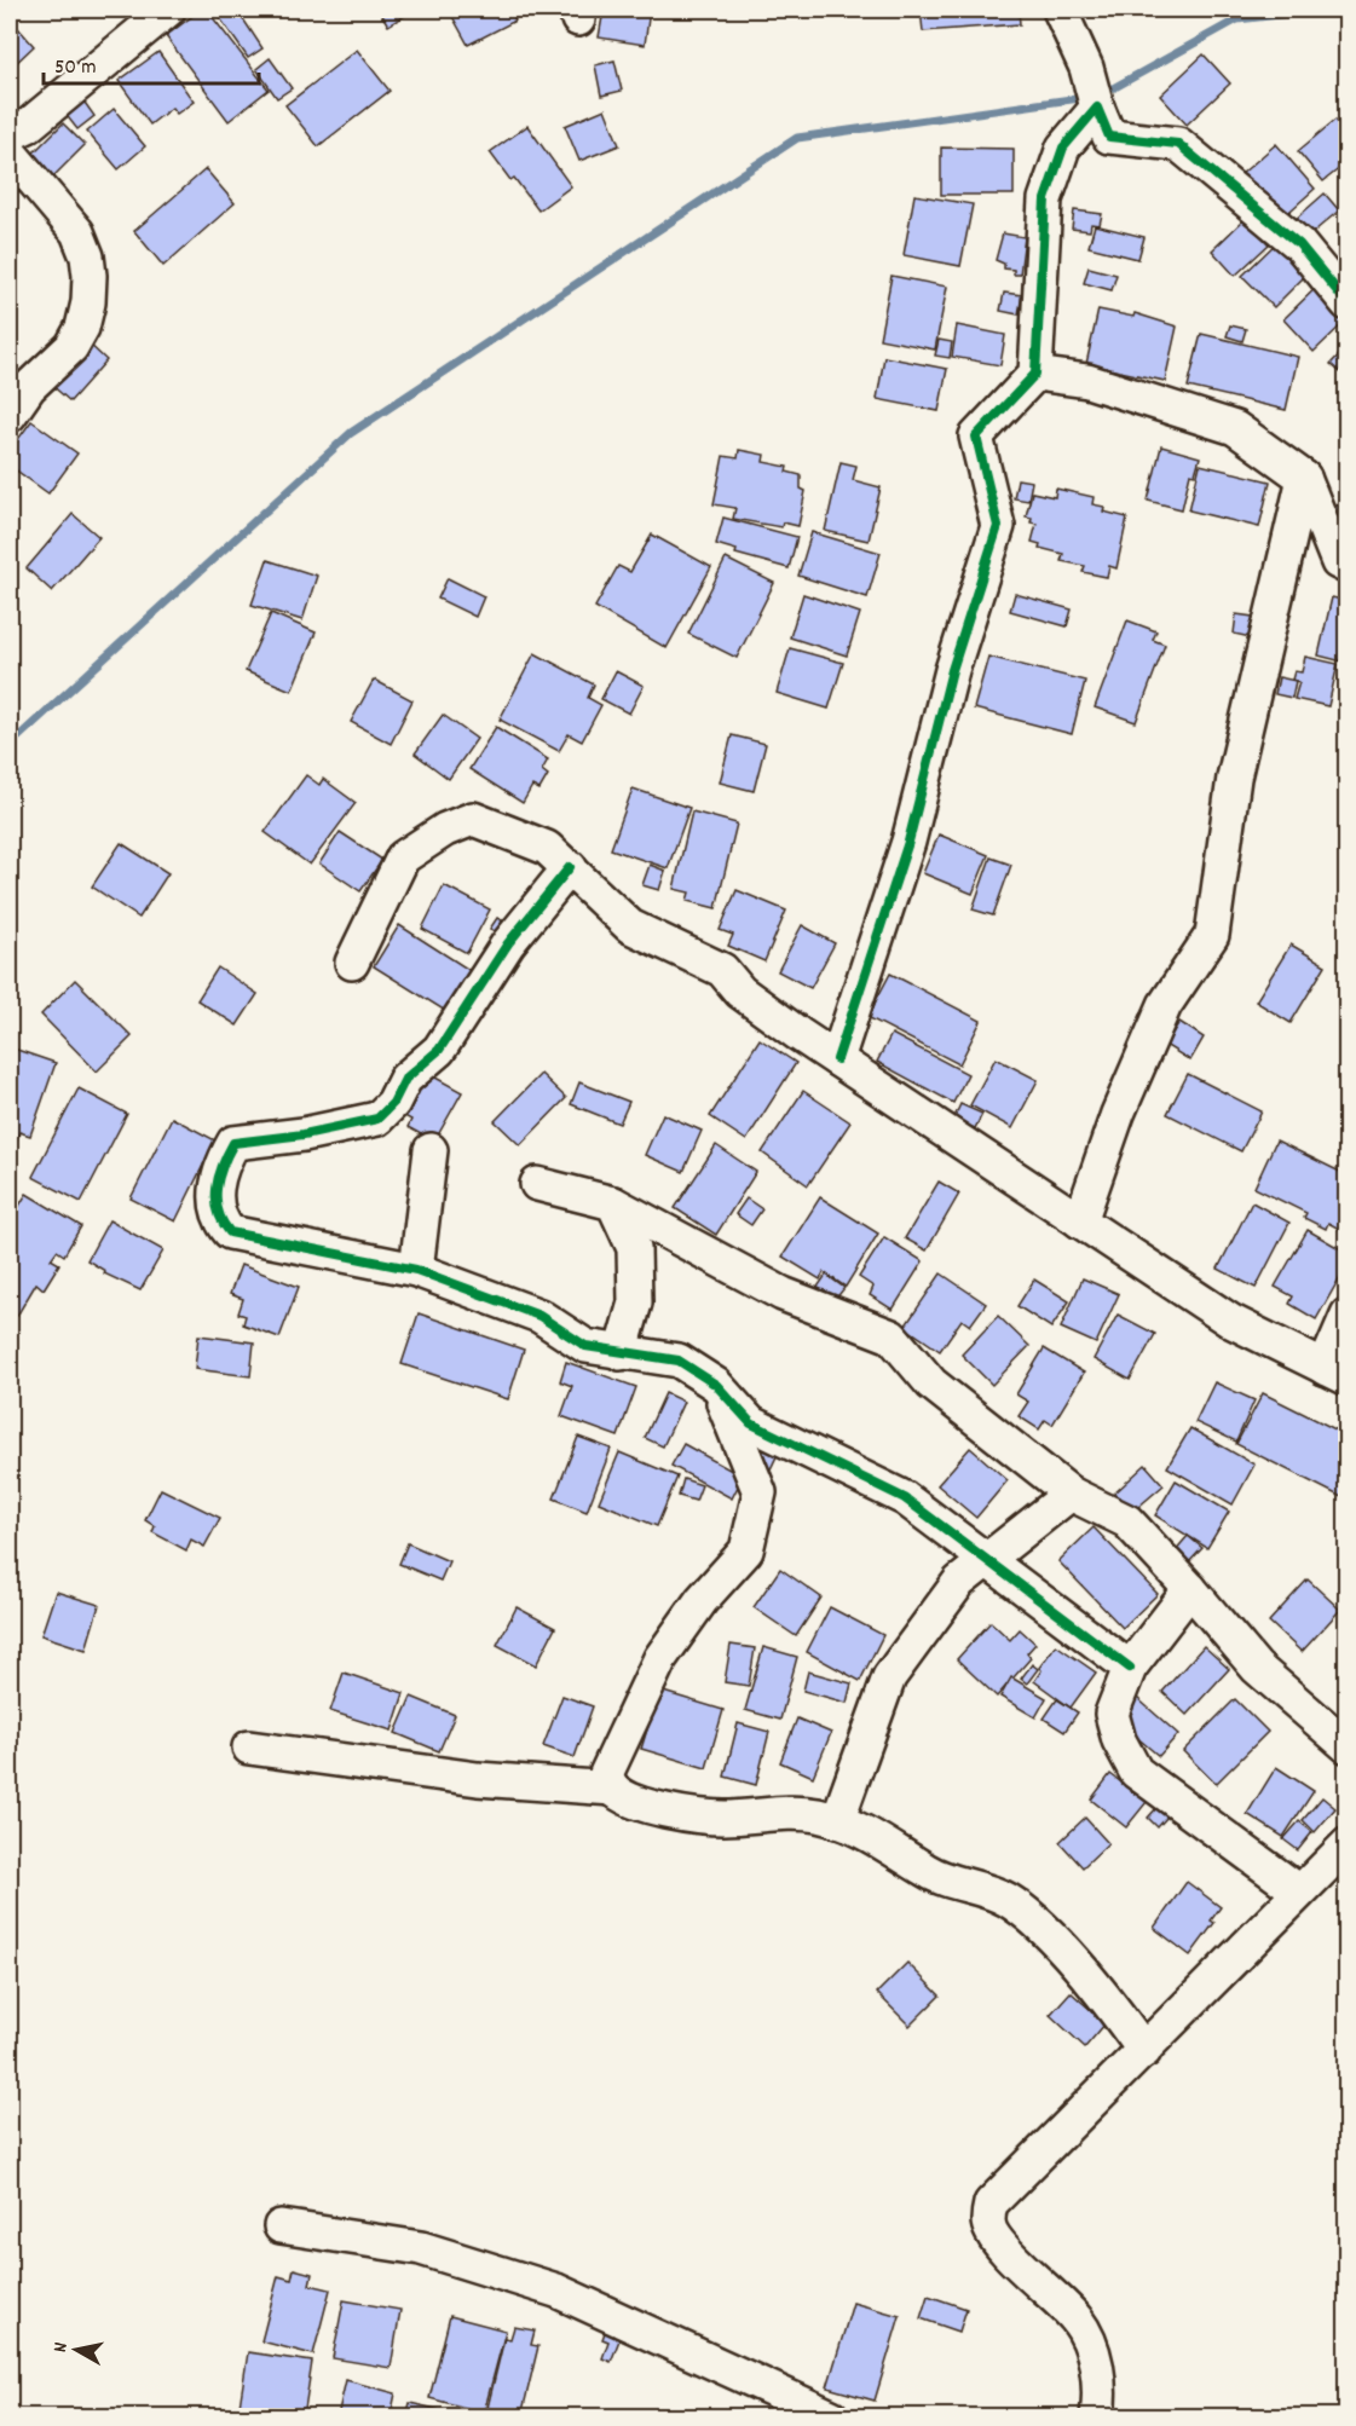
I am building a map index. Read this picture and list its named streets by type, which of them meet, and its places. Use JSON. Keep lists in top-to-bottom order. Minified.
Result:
{"scale_bar":"50 m","north":"left"}
